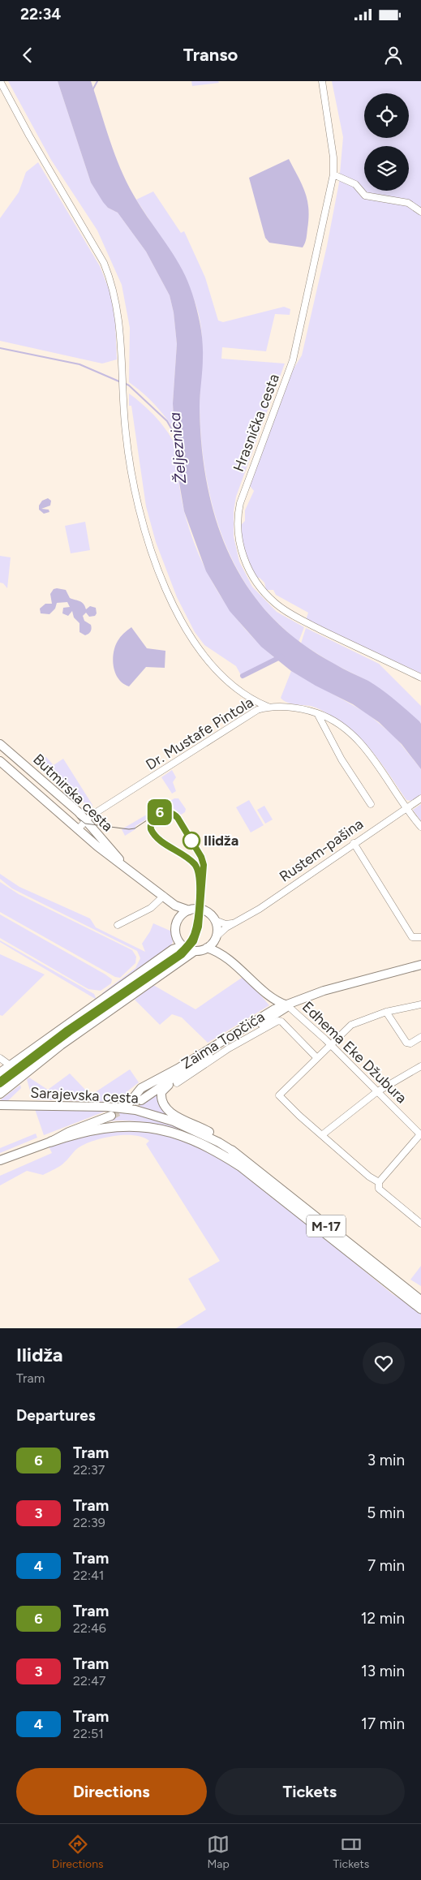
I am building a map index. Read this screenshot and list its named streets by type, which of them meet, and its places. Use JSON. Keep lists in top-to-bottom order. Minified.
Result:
{"streets":{"highway":["M-17"],"main road":["Butmirska cesta","Edhema Eke Džubura","Sarajevska cesta"],"street":["Hrasnička cesta","Dr. Mustafe Pintola","Rustem-pašina","Zaima Topčića"]},"crossings":[["Dr. Mustafe Pintola","Butmirska cesta"],["Dr. Mustafe Pintola","Rustem-pašina"],["Butmirska cesta","Rustem-pašina"],["Butmirska cesta","Edhema Eke Džubura"],["Rustem-pašina","Edhema Eke Džubura"],["Sarajevska cesta","M-17"]],"water":["Željeznica"],"places":["Ilidža"],"lines":["tram line 6"],"page":{"status":"22:34","header":"Transo","on_map":"6","heading":[["Ilidža","Tram"],"Departures"],"list":[{"mark":"6","name":"Tram","note":"22:37","value":"3 min"},{"mark":"3","name":"Tram","note":"22:39","value":"5 min"},{"mark":"4","name":"Tram","note":"22:41","value":"7 min"},{"mark":"6","name":"Tram","note":"22:46","value":"12 min"},{"mark":"3","name":"Tram","note":"22:47","value":"13 min"},{"mark":"4","name":"Tram","note":"22:51","value":"17 min"}],"buttons":["Directions","Tickets"],"tabs":["Directions","Map","Tickets"]}}
